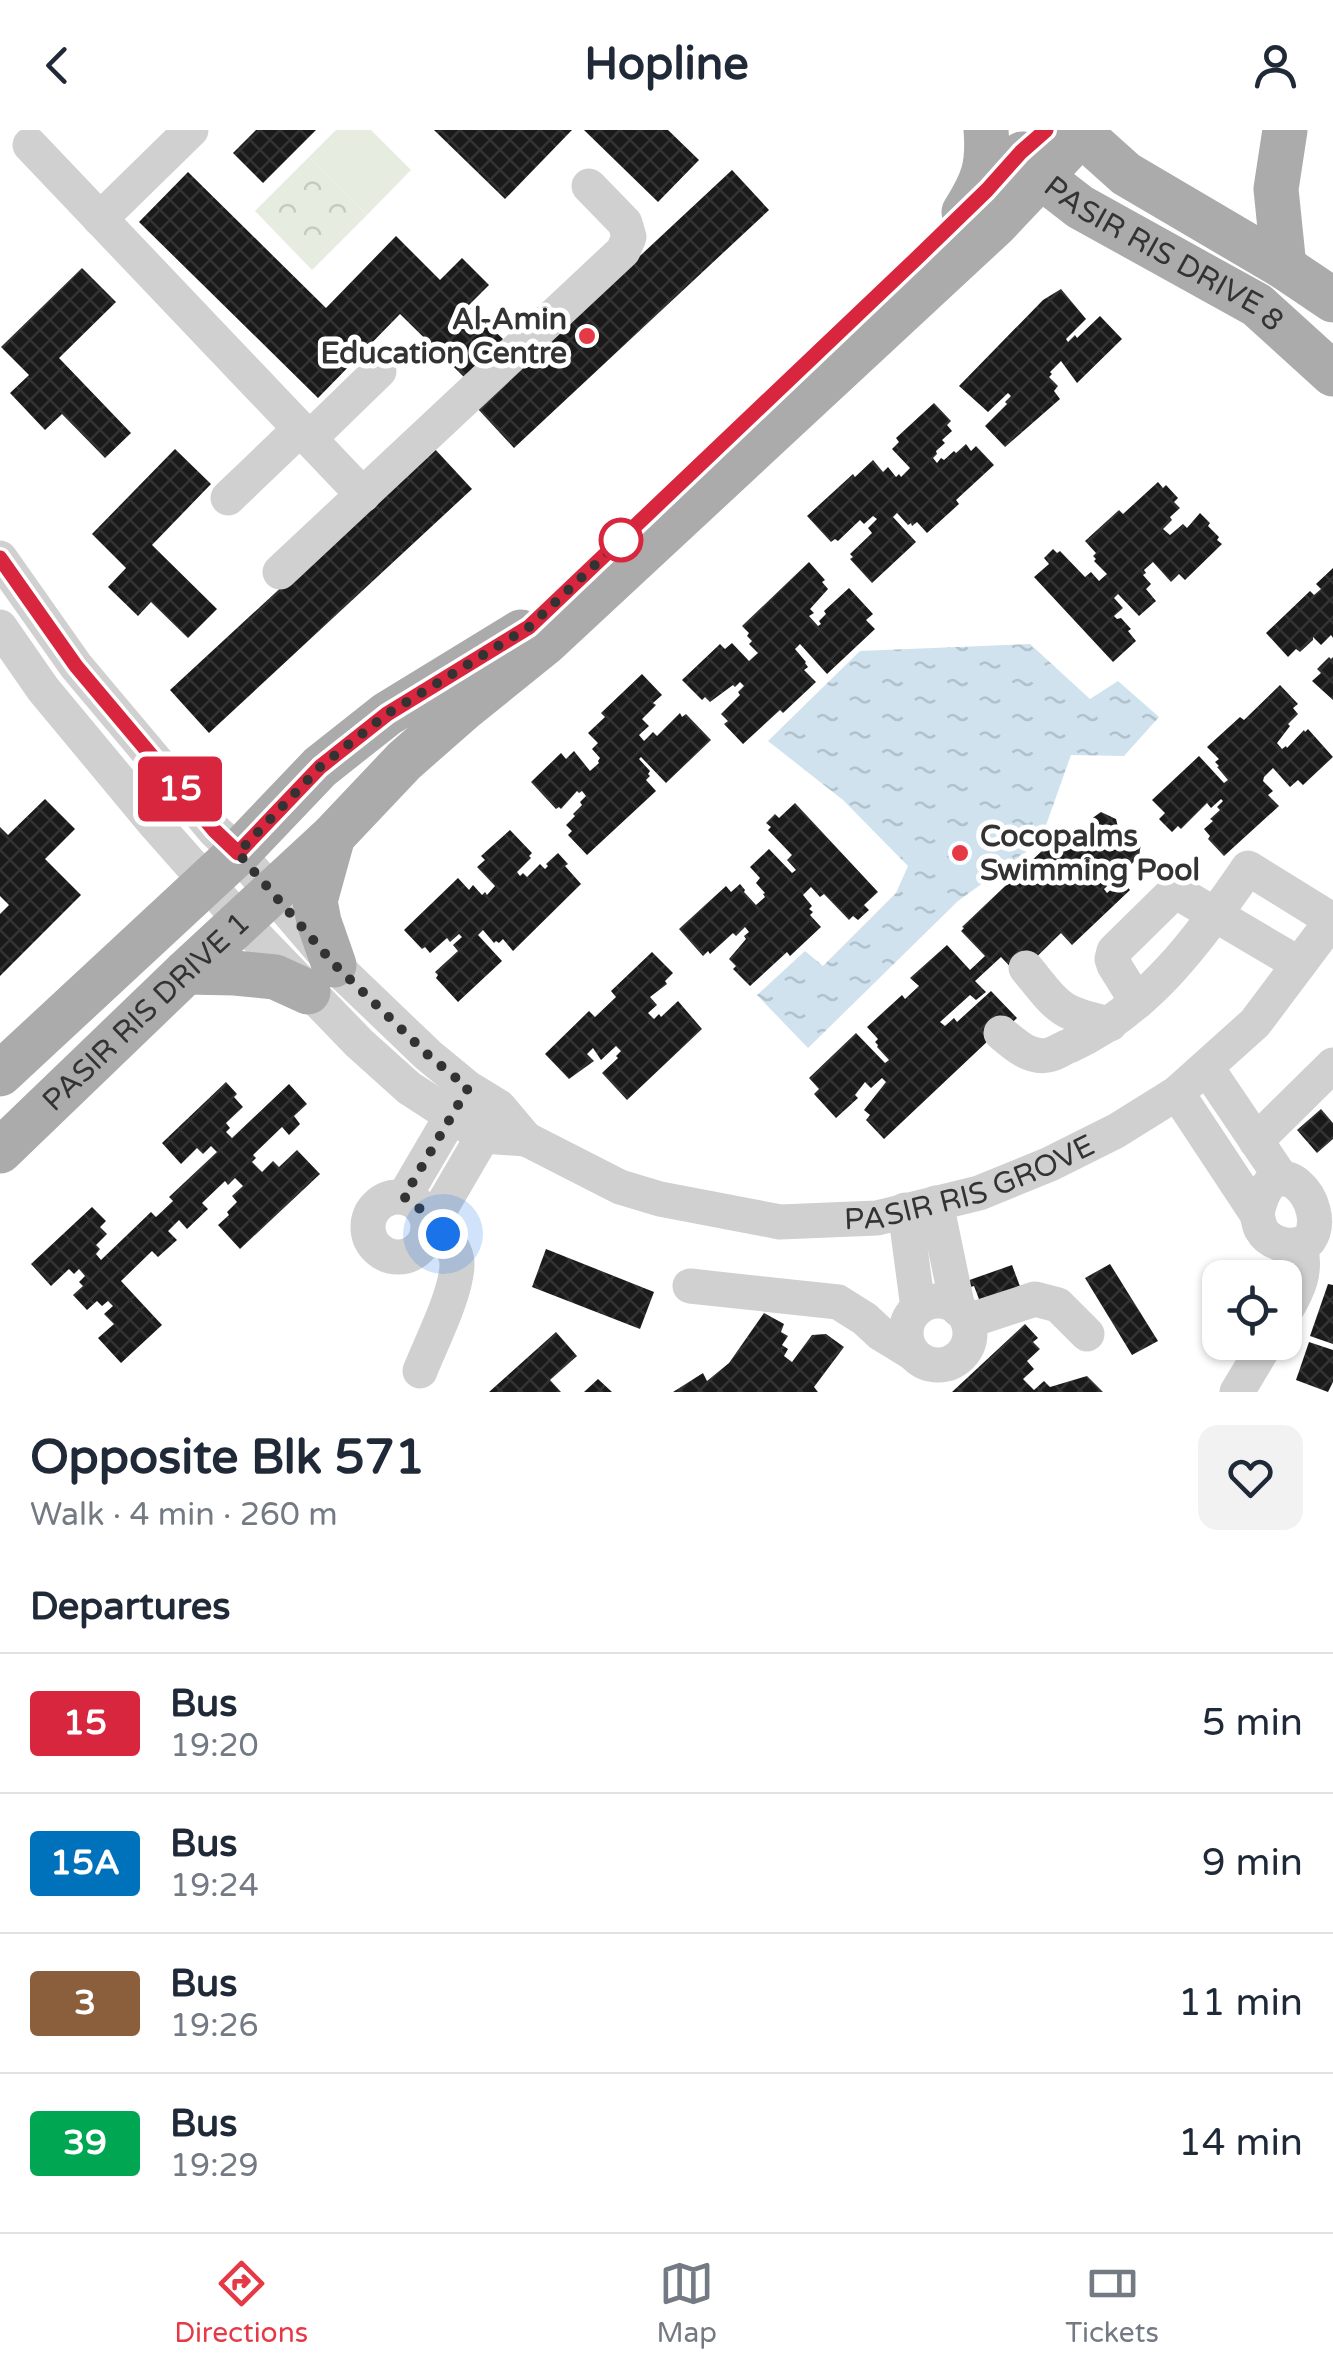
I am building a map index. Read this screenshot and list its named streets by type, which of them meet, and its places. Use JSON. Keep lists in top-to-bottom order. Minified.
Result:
{"streets":{"main road":["PASIR RIS DRIVE 8","PASIR RIS DRIVE 1"],"street":["PASIR RIS GROVE"]},"crossings":[["PASIR RIS DRIVE 8","PASIR RIS DRIVE 1"],["PASIR RIS DRIVE 1","PASIR RIS GROVE"]],"places":["Al-Amin Education Centre","Cocopalms Swimming Pool"],"lines":["bus line 15"],"page":{"header":"Hopline","on_map":"15","heading":[["Opposite Blk 571","Walk · 4 min · 260 m"],"Departures"],"list":[{"mark":"15","name":"Bus","note":"19:20","value":"5 min"},{"mark":"15A","name":"Bus","note":"19:24","value":"9 min"},{"mark":"3","name":"Bus","note":"19:26","value":"11 min"},{"mark":"39","name":"Bus","note":"19:29","value":"14 min"}],"tabs":["Directions","Map","Tickets"]}}
